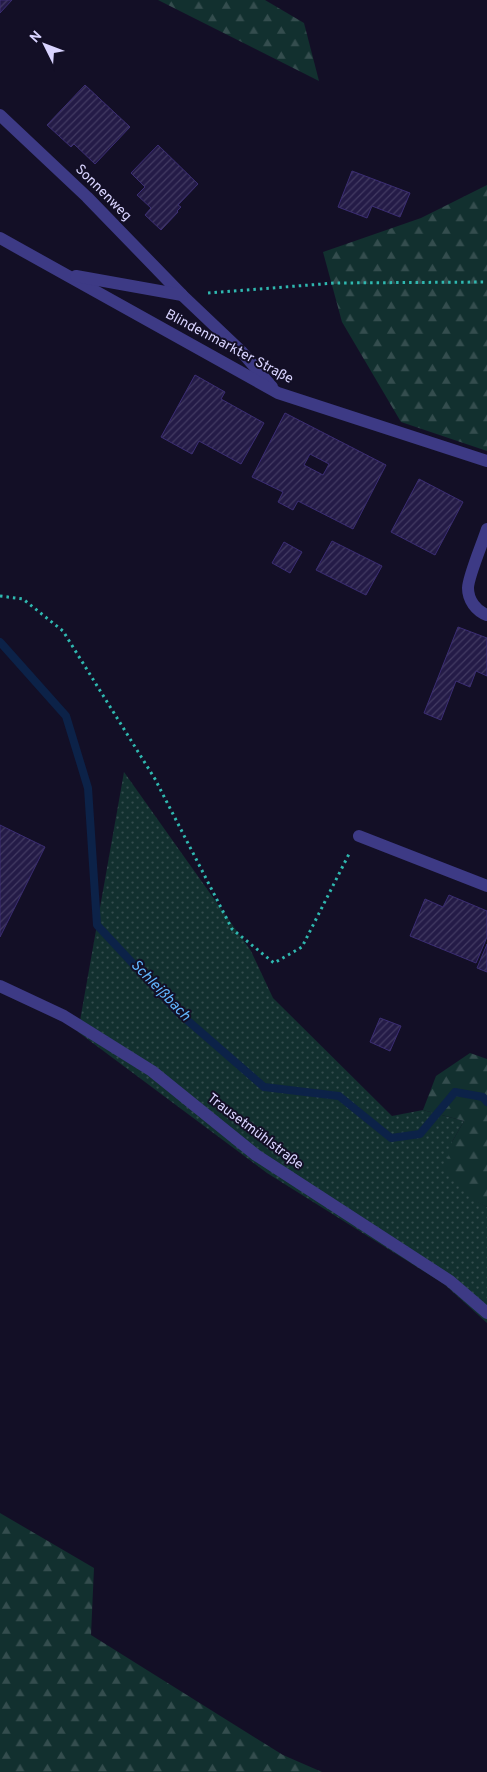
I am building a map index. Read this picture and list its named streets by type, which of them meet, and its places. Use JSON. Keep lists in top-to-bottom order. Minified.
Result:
{"streets":{"street":["Sonnenweg","Blindenmarkter Straße","Trausetmühlstraße"]},"crossings":[["Sonnenweg","Blindenmarkter Straße"]],"water":["Schleißbach"],"north":"top left"}
